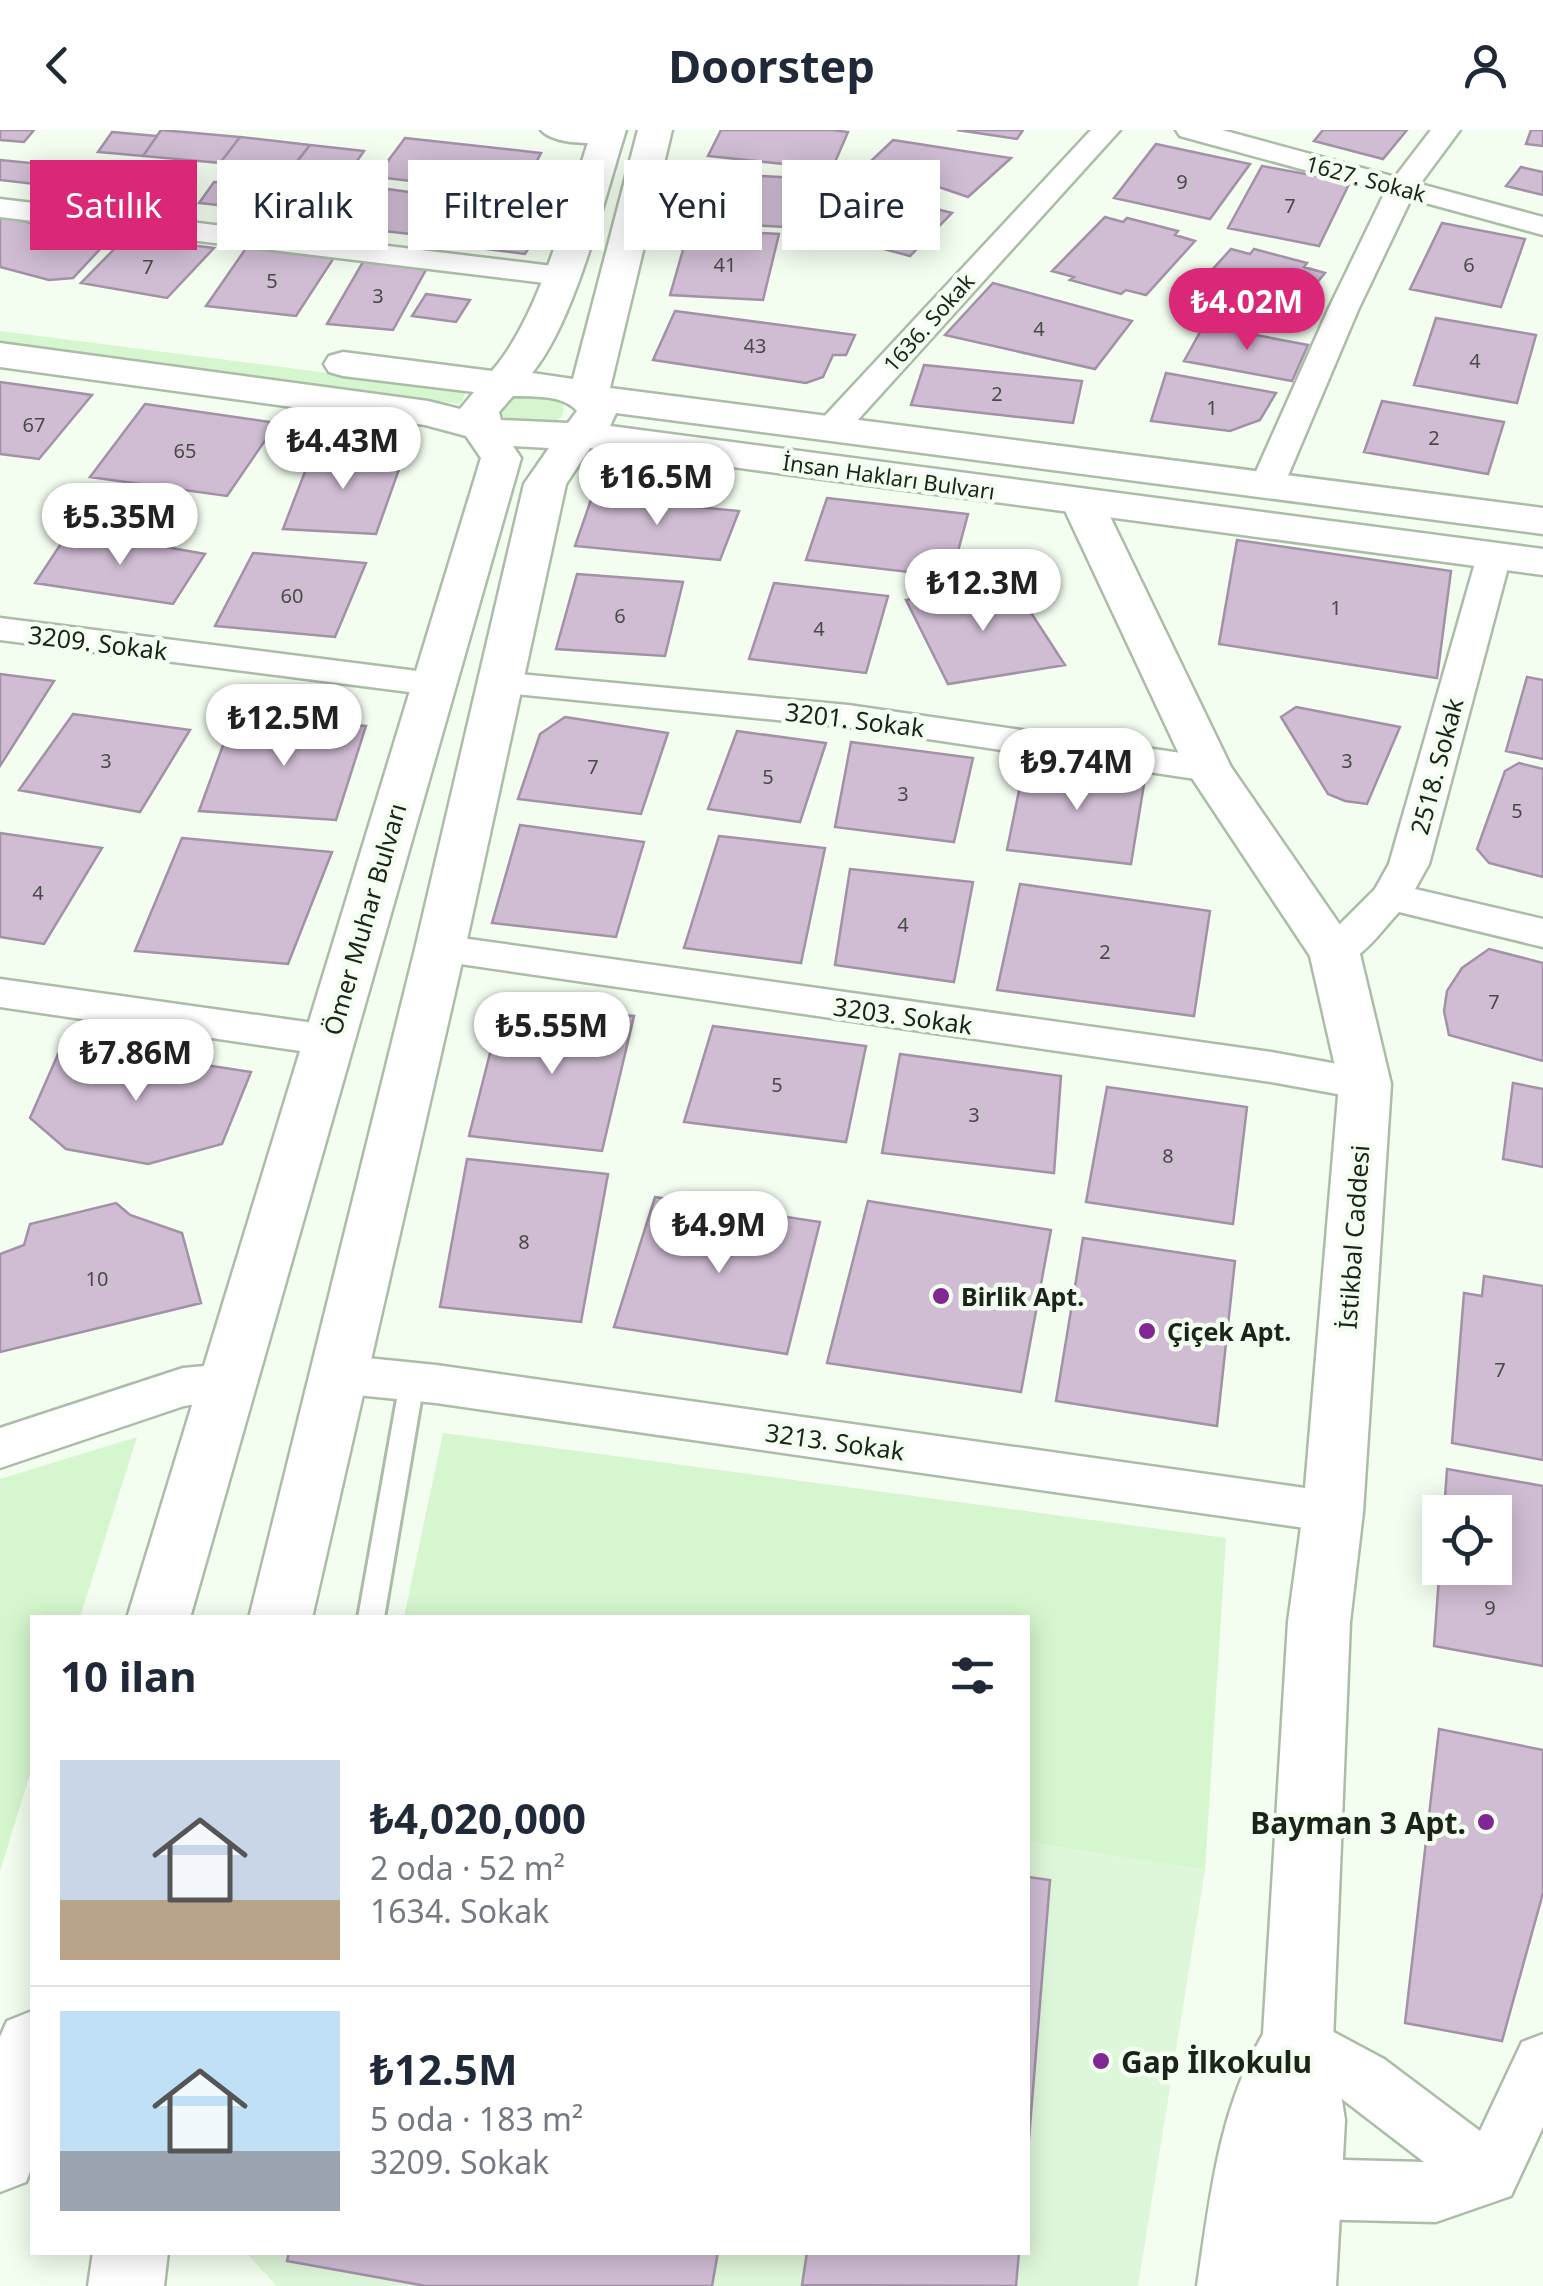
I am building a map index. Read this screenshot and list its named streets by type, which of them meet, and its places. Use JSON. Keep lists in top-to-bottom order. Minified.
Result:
{"streets":{"main road":["İnsan Hakları Bulvarı","Ömer Muhar Bulvarı","İstikbal Caddesi"],"street":["1627. Sokak","1636. Sokak","3209. Sokak","3201. Sokak","2518. Sokak","3203. Sokak","3213. Sokak"]},"crossings":[["1636. Sokak","İnsan Hakları Bulvarı"],["İnsan Hakları Bulvarı","2518. Sokak"],["İnsan Hakları Bulvarı","Ömer Muhar Bulvarı"],["İnsan Hakları Bulvarı","İstikbal Caddesi"],["3209. Sokak","Ömer Muhar Bulvarı"],["3201. Sokak","İstikbal Caddesi"],["2518. Sokak","İstikbal Caddesi"],["3203. Sokak","İstikbal Caddesi"],["İstikbal Caddesi","3213. Sokak"]],"places":["Birlik Apt.","Çiçek Apt.","Bayman 3 Apt.","Gap İlkokulu"],"house_numbers":["9","7","41","6","7","5","3","4","43","4","2","1","67","2","65","60","1","6","4","3","3","7","5","3","5","4","4","2","7","5","3","8","8","10","7","9"],"page":{"header":"Doorstep","chip":["Satılık","Kiralık","Filtreler","Yeni","Daire"],"price":["₺4.02M","₺4.43M","₺16.5M","₺5.35M","₺12.3M","₺12.5M","₺9.74M","₺5.55M","₺7.86M","₺4.9M"],"heading":"10 ilan","list":[{"name":"₺4,020,000","note":"2 oda · 52 m² · 1634. Sokak"},{"name":"₺12.5M","note":"5 oda · 183 m² · 3209. Sokak"}]}}
